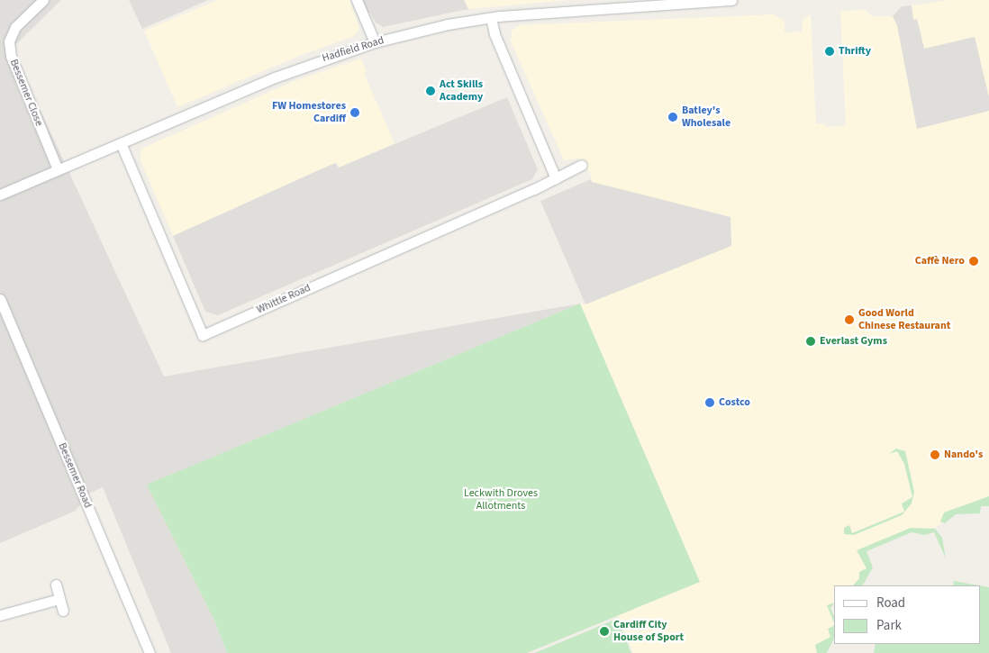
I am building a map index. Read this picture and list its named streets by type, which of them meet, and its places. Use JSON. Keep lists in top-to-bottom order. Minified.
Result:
{"streets":{"street":["Hadfield Road","Bessemer Close","Whittle Road","Bessemer Road"]},"crossings":[["Hadfield Road","Bessemer Close"],["Hadfield Road","Whittle Road"]],"parks":["Leckwith Droves Allotments"],"places":["Thrifty","Act Skills Academy","FW Homestores Cardiff","Batley's Wholesale","Caffè Nero","Good World Chinese Restaurant","Everlast Gyms","Costco","Nando's","Cardiff City House of Sport"],"legend":["Road","Park"]}
